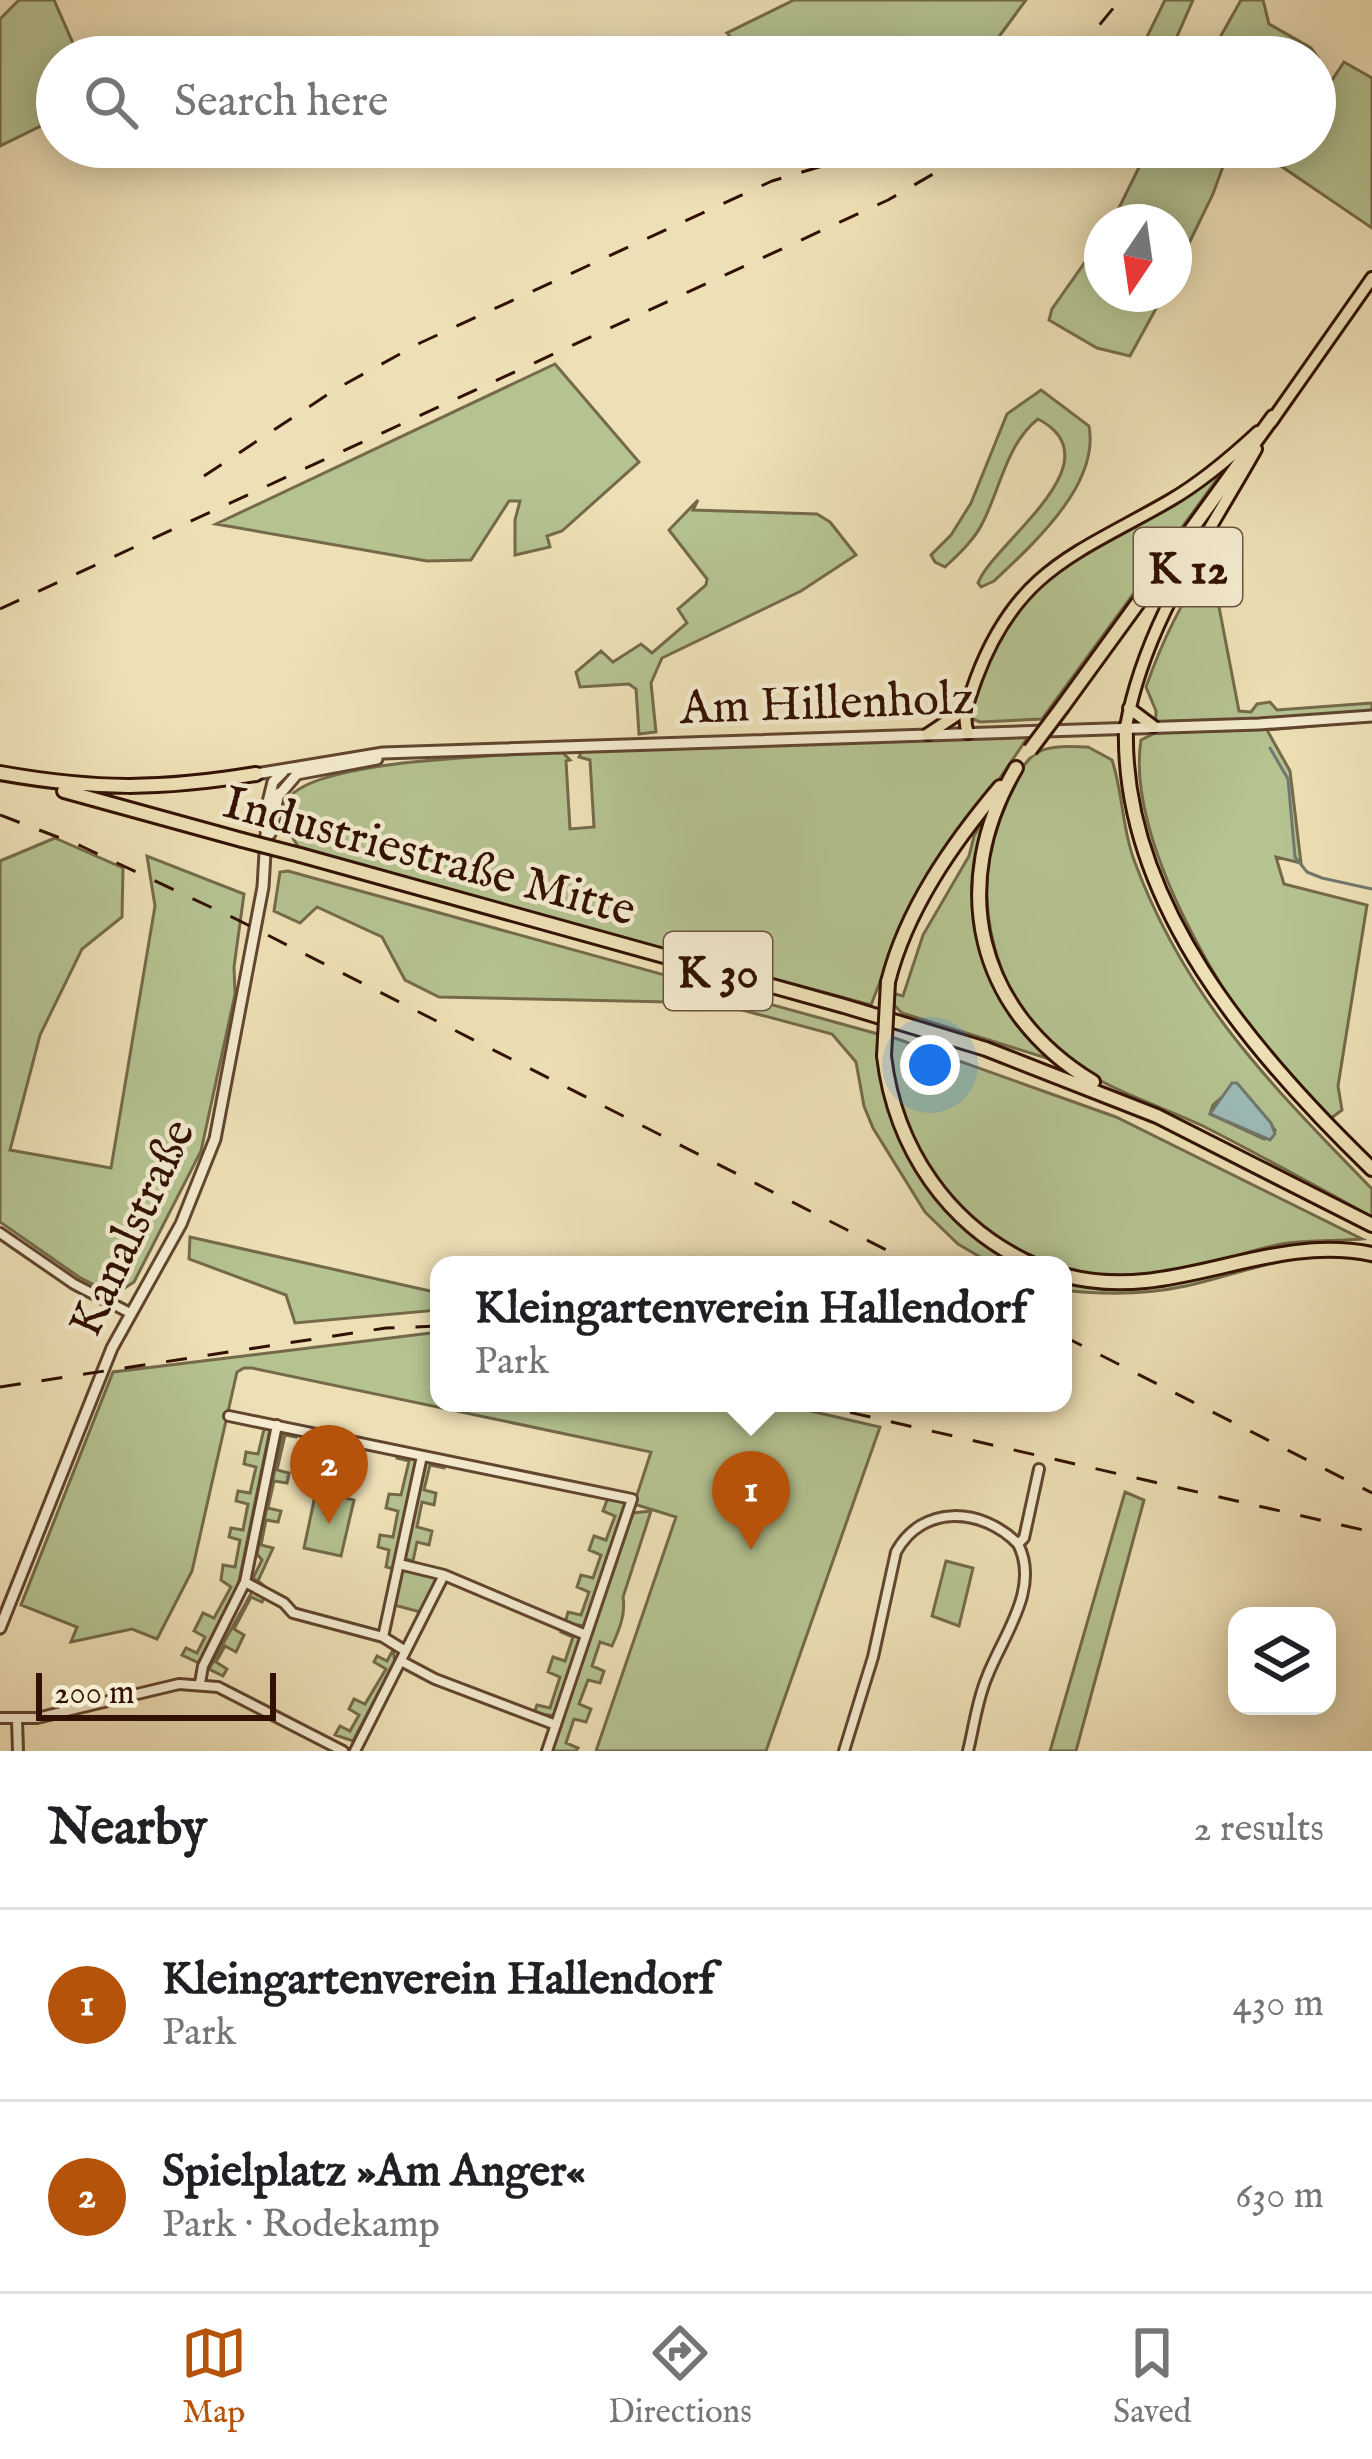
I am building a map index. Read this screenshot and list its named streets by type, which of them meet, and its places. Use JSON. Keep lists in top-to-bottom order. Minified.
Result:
{"streets":{"highway":["Industriestraße Mitte","K 30"],"main road":["K 12"],"street":["Am Hillenholz","Kanalstraße"]},"crossings":[["K 12","Am Hillenholz"],["Am Hillenholz","Kanalstraße"]],"scale_bar":"200 m","north":"bottom","page":{"search":"Search here","popup":["Kleingartenverein Hallendorf","Park"],"pins":["2","1"],"scale":"200 m","heading":["Nearby","2 results"],"list":[{"mark":"1","name":"Kleingartenverein Hallendorf","note":"Park","value":"430 m"},{"mark":"2","name":"Spielplatz »Am Anger«","note":"Park · Rodekamp","value":"630 m"}],"nav":["Map","Directions","Saved"]}}
